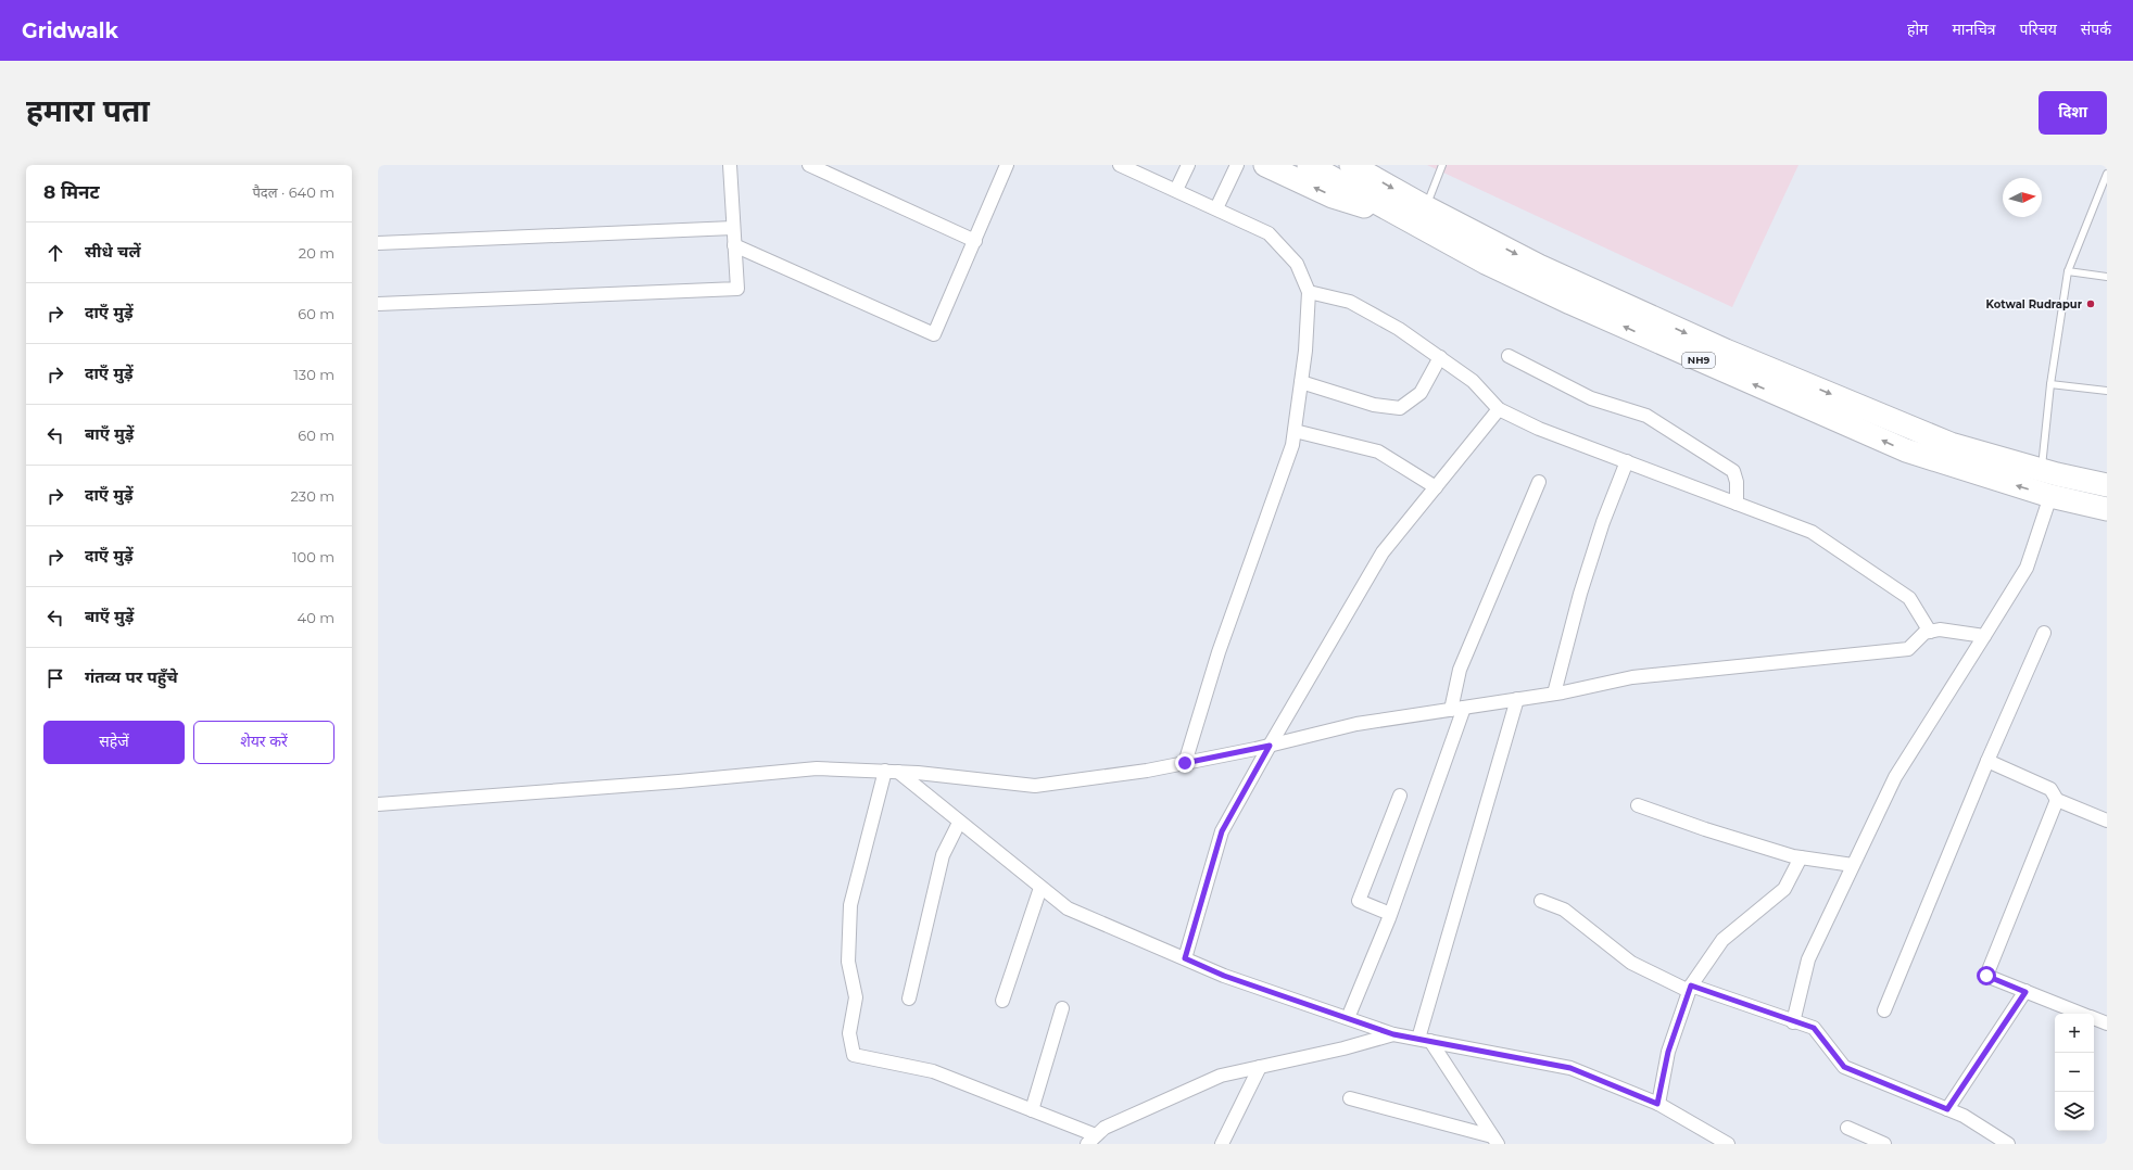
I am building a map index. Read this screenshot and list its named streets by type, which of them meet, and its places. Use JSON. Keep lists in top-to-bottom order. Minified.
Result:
{"streets":{"highway":["NH9"]},"places":["Kotwal Rudrapur"],"north":"right","page":{"header":"Gridwalk","nav":["होम","मानचित्र","परिचय","संपर्क"],"buttons":["दिशा",["सहेजें","शेयर करें"]],"title":"हमारा पता","heading":["8 मिनट","पैदल · 640 m"],"list":[["सीधे चलें","20 m"],["दाएँ मुड़ें","60 m"],["दाएँ मुड़ें","130 m"],["बाएँ मुड़ें","60 m"],["दाएँ मुड़ें","230 m"],["दाएँ मुड़ें","100 m"],["बाएँ मुड़ें","40 m"],"गंतव्य पर पहुँचे"],"map_buttons":["+","−"]}}
